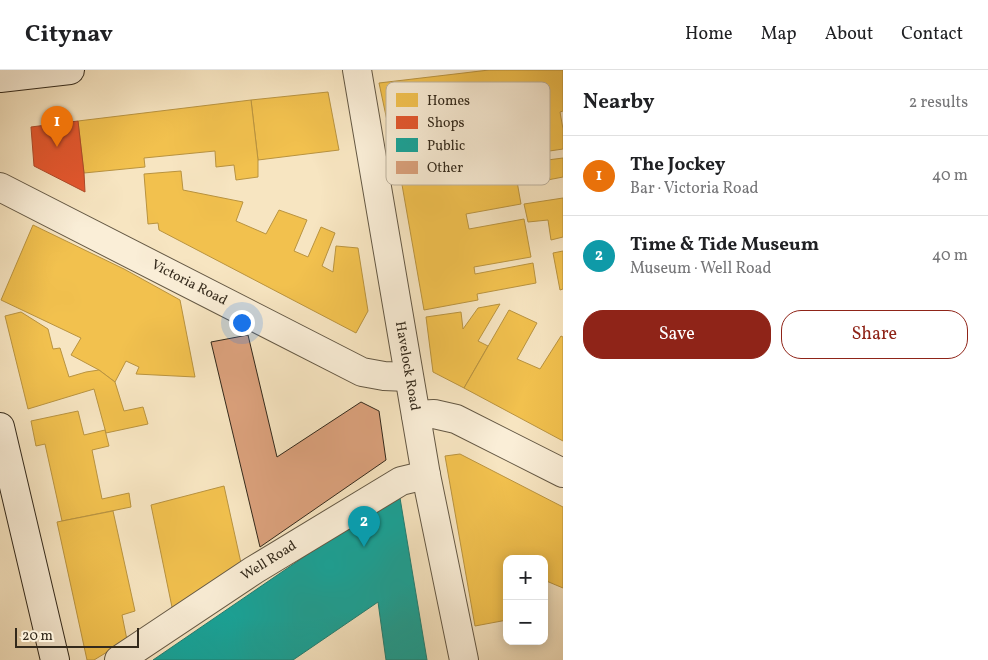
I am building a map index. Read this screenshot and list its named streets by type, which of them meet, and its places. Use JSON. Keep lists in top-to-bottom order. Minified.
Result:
{"streets":{"street":["Victoria Road","Havelock Road","Well Road"]},"crossings":[["Victoria Road","Havelock Road"],["Havelock Road","Well Road"]],"legend":["Homes","Shops","Public","Other"],"scale_bar":"20 m","page":{"header":"Citynav","nav":["Home","Map","About","Contact"],"heading":["Nearby","2 results"],"pins":["1","2"],"list":[{"mark":"1","name":"The Jockey","note":"Bar · Victoria Road","value":"40 m"},{"mark":"2","name":"Time & Tide Museum","note":"Museum · Well Road","value":"40 m"}],"buttons":["Save","Share"],"map_buttons":["+","−"],"scale":"20 m"}}
